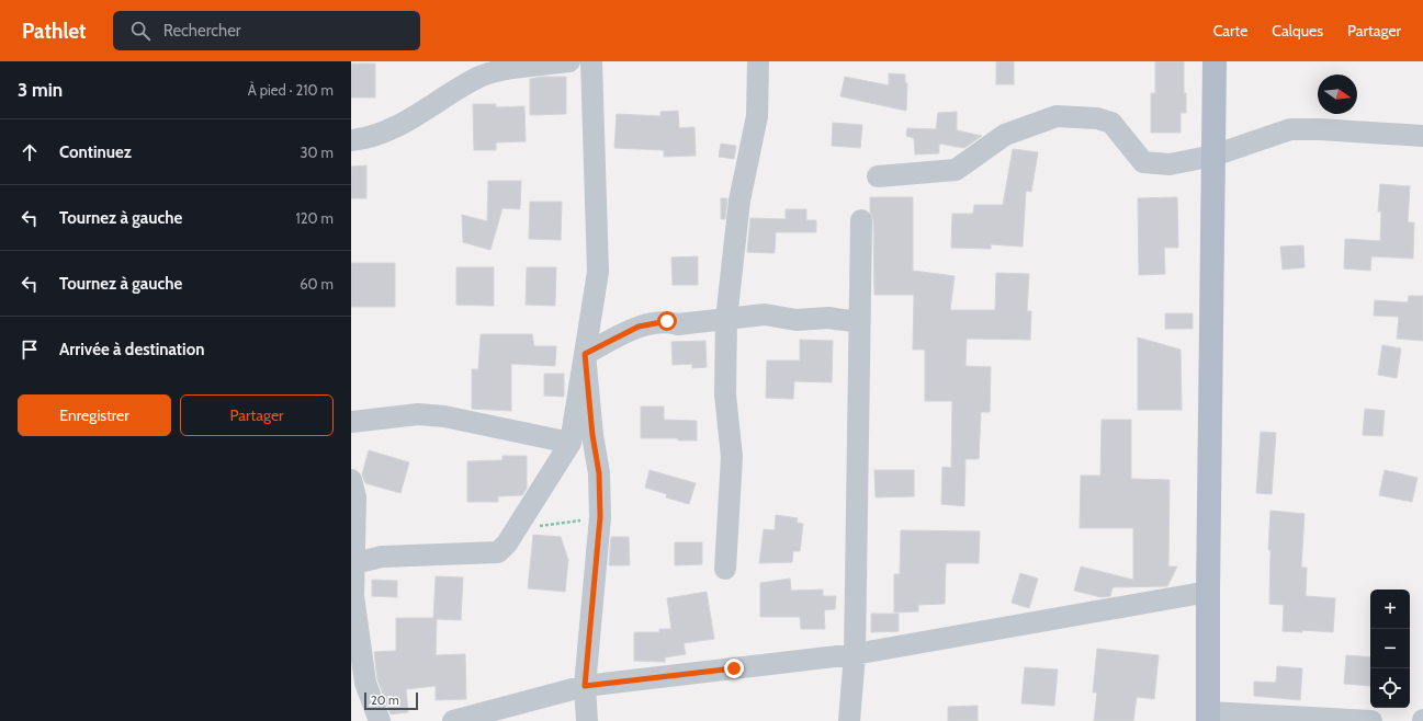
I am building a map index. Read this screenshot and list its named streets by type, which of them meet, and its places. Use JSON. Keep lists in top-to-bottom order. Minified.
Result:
{"scale_bar":"20 m","north":"right","page":{"header":"Pathlet","search":"Rechercher","nav":["Carte","Calques","Partager"],"heading":["3 min","À pied · 210 m"],"list":[["Continuez","30 m"],["Tournez à gauche","120 m"],["Tournez à gauche","60 m"],"Arrivée à destination"],"buttons":["Enregistrer","Partager"],"map_buttons":["+","−"],"scale":"20 m"}}
